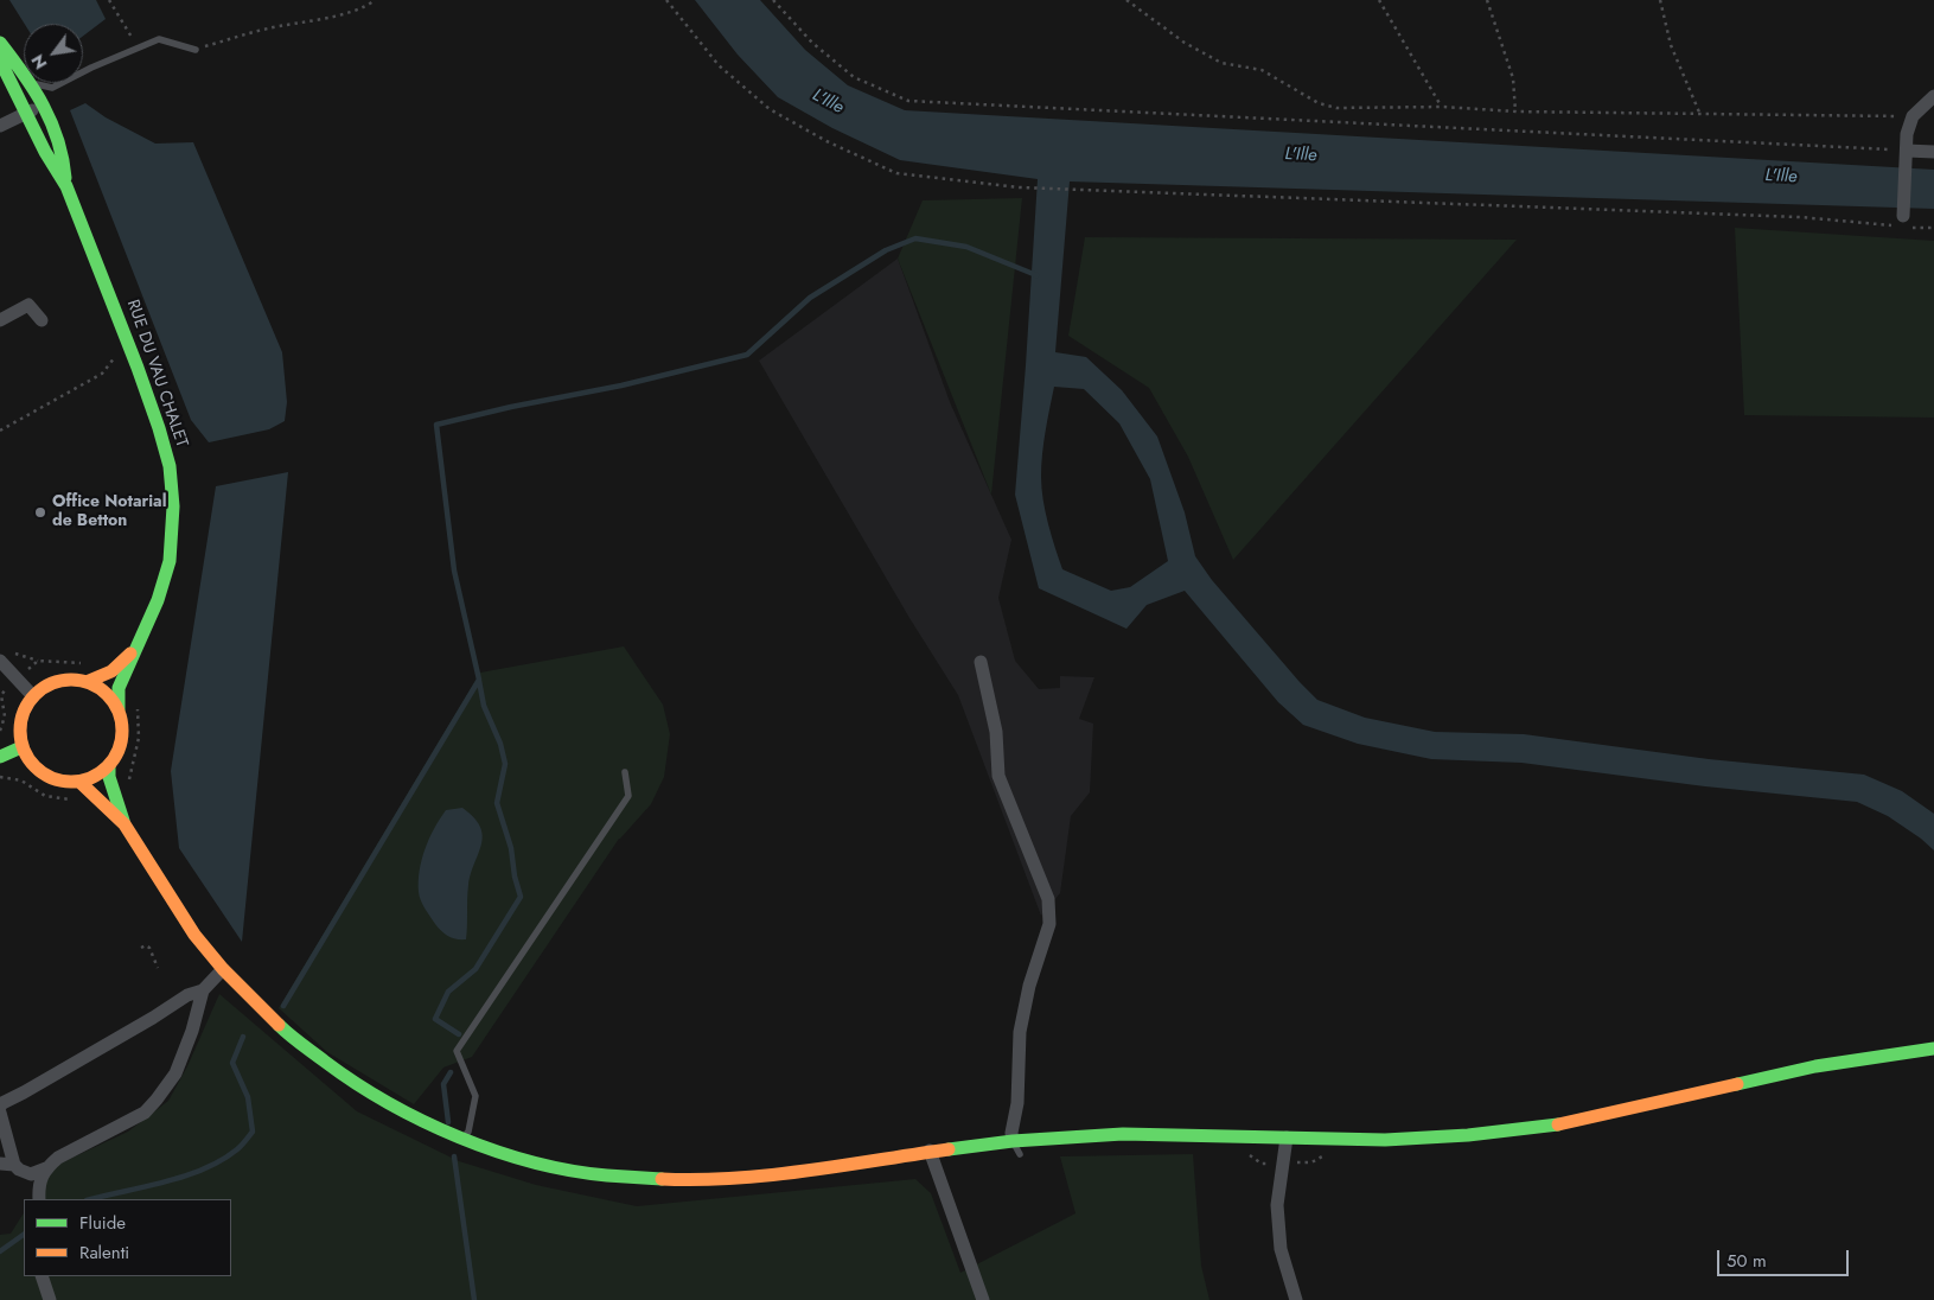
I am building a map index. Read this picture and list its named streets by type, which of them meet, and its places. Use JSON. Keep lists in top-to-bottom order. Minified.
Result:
{"streets":{"main road":["RUE DU VAU CHALET"]},"water":["L'Ille"],"places":["Office Notarial de Betton"],"legend":["Fluide","Ralenti"],"scale_bar":"50 m","north":"bottom left"}
